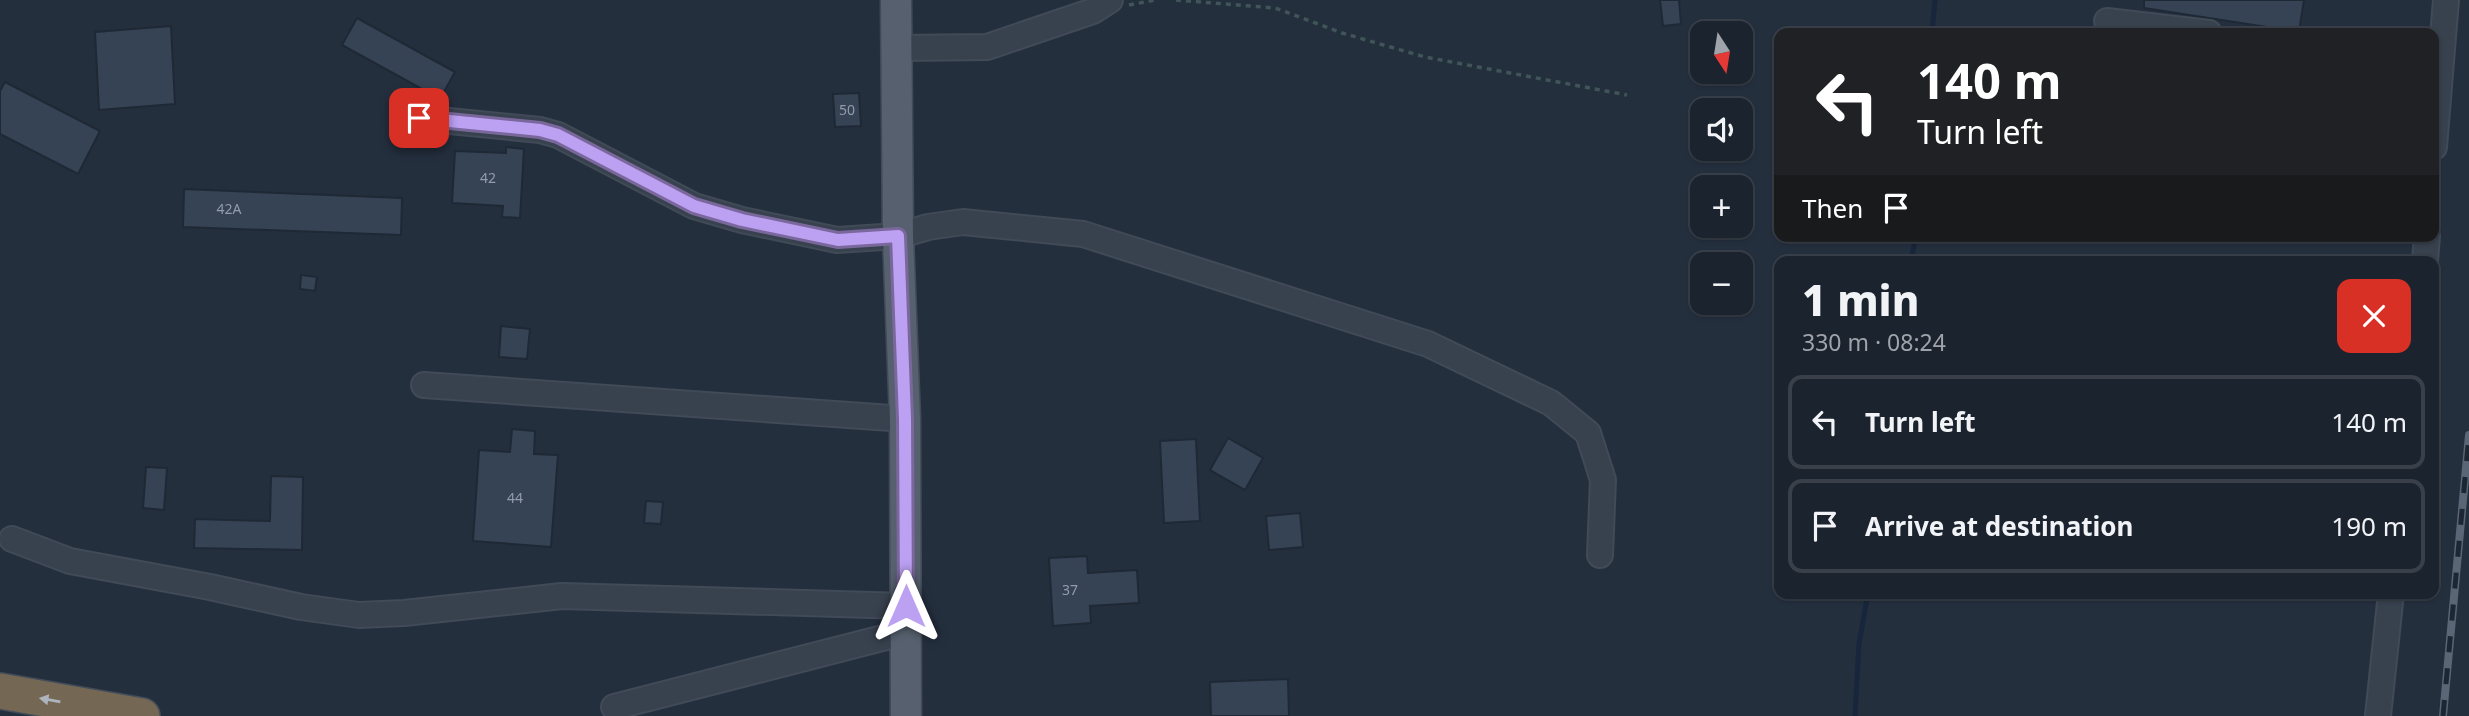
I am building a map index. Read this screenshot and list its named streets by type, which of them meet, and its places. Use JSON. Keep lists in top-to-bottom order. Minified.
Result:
{"house_numbers":["50","42","42А","44","37"],"north":"bottom","page":{"map_buttons":["+","−"],"turn":["140 m","Turn left"],"then":"Then","heading":["1 min","330 m · 08:24"],"list":[{"name":"Turn left","value":"140 m"},{"name":"Arrive at destination","value":"190 m"}]}}
